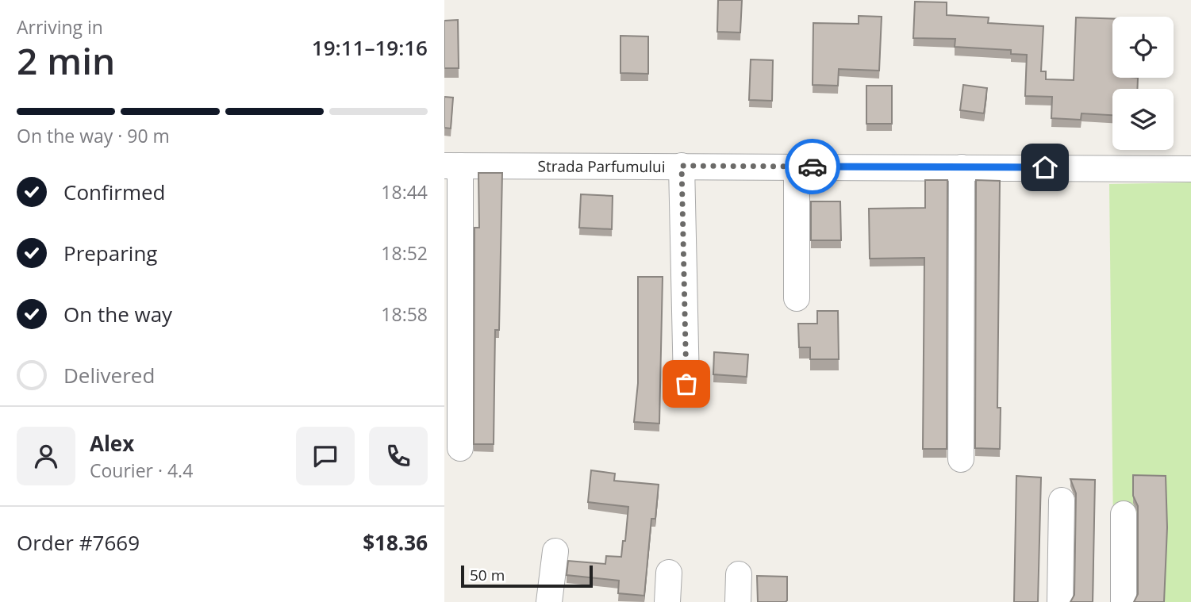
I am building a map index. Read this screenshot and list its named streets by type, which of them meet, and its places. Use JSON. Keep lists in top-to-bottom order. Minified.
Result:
{"streets":{"street":["Strada Parfumului"]},"scale_bar":"50 m","page":{"heading":["2 min","Arriving in","19:11–19:16"],"panel":["Alex","Courier · 4.4","Order #7669","$18.36"],"bar":"On the way · 90 m","list":[["Confirmed","18:44"],["Preparing","18:52"],["On the way","18:58"],"Delivered"],"scale":"50 m"}}
